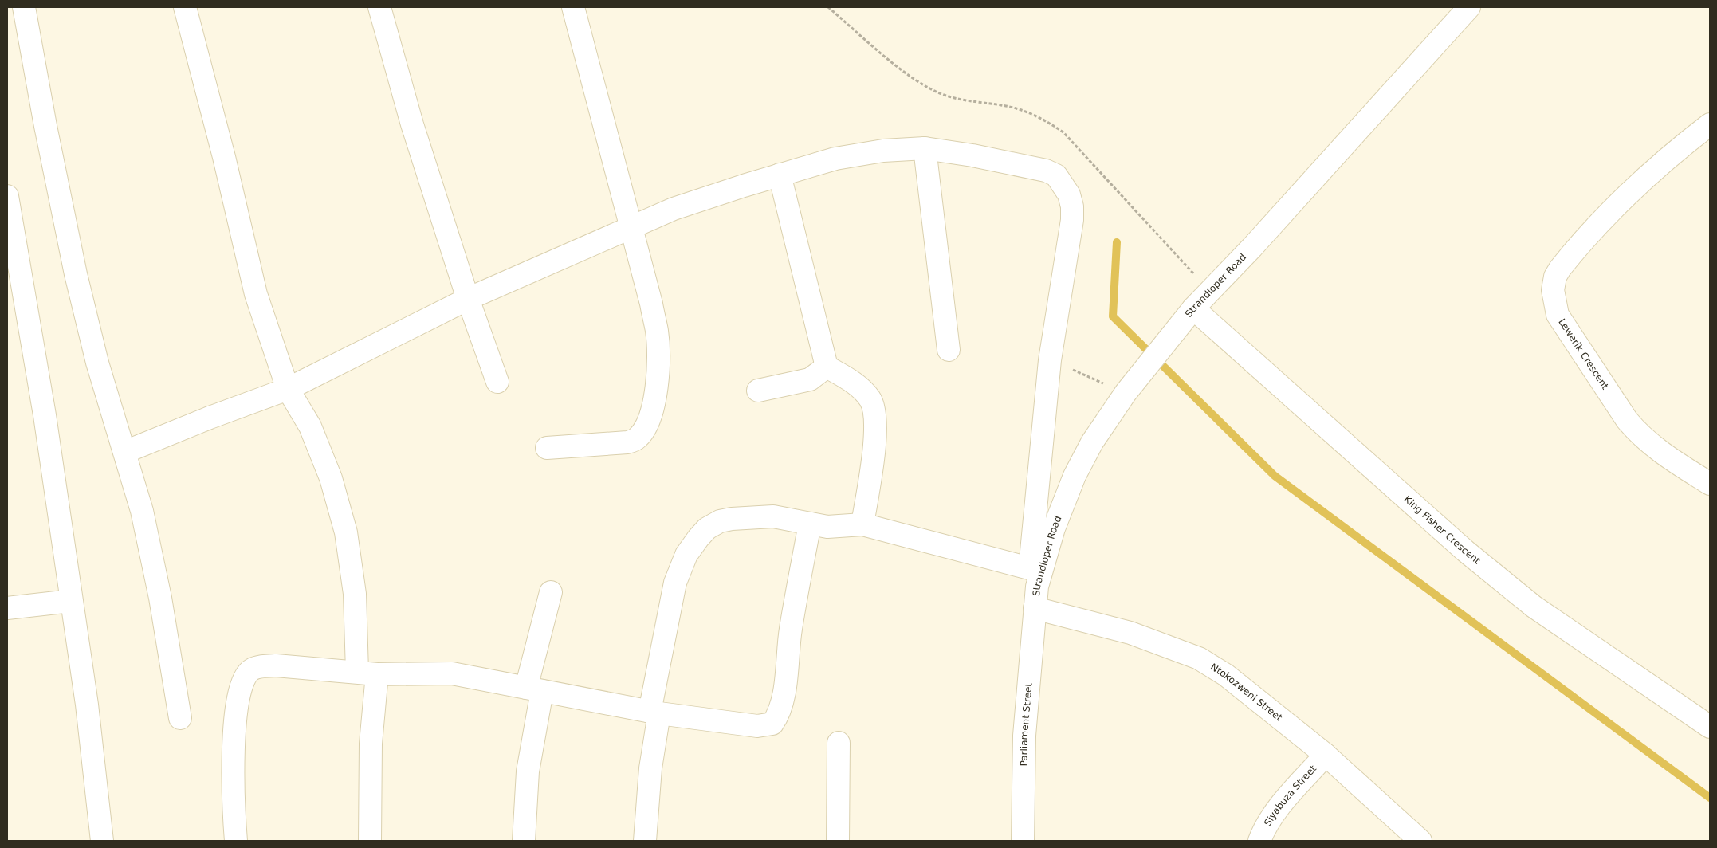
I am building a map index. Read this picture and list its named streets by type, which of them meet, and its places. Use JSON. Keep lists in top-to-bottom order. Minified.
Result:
{"streets":{"street":["Strandloper Road","Lewerik Crescent","King Fisher Crescent","Ntokozweni Street","Parliament Street","Siyabuza Street"]},"crossings":[["Strandloper Road","King Fisher Crescent"],["Strandloper Road","Ntokozweni Street"],["Strandloper Road","Parliament Street"],["Ntokozweni Street","Parliament Street"],["Ntokozweni Street","Siyabuza Street"]]}
